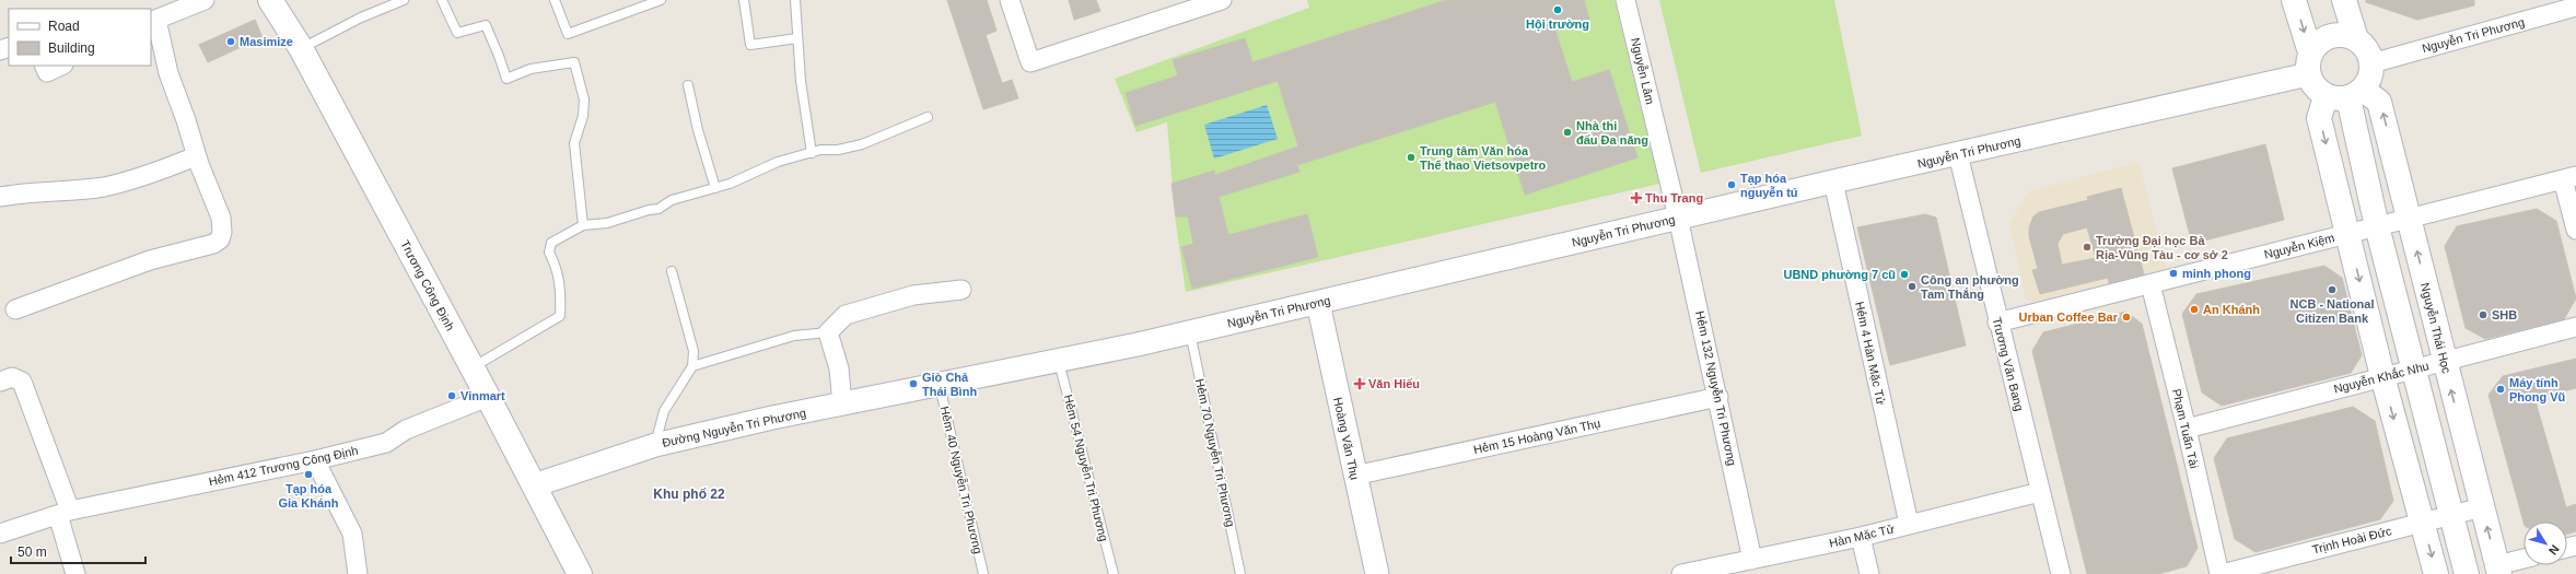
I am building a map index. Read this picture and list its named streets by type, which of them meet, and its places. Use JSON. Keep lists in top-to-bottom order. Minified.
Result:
{"streets":{"main road":["Trương Công Định","Nguyễn Thái Học"],"street":["Nguyễn Tri Phương","Nguyễn Lâm","Nguyễn Kiệm","Hẻm 4 Hàn Mặc Tử","Trương Văn Bang","Nguyễn Khắc Nhu","Hẻm 132 Nguyễn Tri Phương","Đường Nguyễn Tri Phương","Phạm Tuấn Tài","Hẻm 15 Hoàng Văn Thụ","Hoàng Văn Thụ","Hẻm 412 Trương Công Định","Hàn Mặc Tử","Trịnh Hoài Đức"],"lane":["Hẻm 70 Nguyễn Tri Phương","Hẻm 54 Nguyễn Tri Phương","Hẻm 40 Nguyễn Tri Phương"]},"crossings":[["Nguyễn Tri Phương","Nguyễn Lâm"],["Nguyễn Tri Phương","Nguyễn Thái Học"],["Nguyễn Tri Phương","Hẻm 4 Hàn Mặc Tử"],["Nguyễn Tri Phương","Trương Văn Bang"],["Nguyễn Tri Phương","Hẻm 132 Nguyễn Tri Phương"],["Nguyễn Tri Phương","Đường Nguyễn Tri Phương"],["Nguyễn Tri Phương","Hoàng Văn Thụ"],["Nguyễn Tri Phương","Hẻm 70 Nguyễn Tri Phương"],["Nguyễn Tri Phương","Hẻm 54 Nguyễn Tri Phương"],["Nguyễn Tri Phương","Hẻm 40 Nguyễn Tri Phương"],["Nguyễn Lâm","Hẻm 132 Nguyễn Tri Phương"],["Nguyễn Kiệm","Nguyễn Thái Học"],["Nguyễn Kiệm","Trương Văn Bang"],["Nguyễn Kiệm","Phạm Tuấn Tài"],["Trương Công Định","Đường Nguyễn Tri Phương"],["Trương Công Định","Hẻm 412 Trương Công Định"],["Nguyễn Thái Học","Nguyễn Khắc Nhu"],["Nguyễn Thái Học","Trịnh Hoài Đức"],["Hẻm 4 Hàn Mặc Tử","Hàn Mặc Tử"],["Trương Văn Bang","Hàn Mặc Tử"],["Nguyễn Khắc Nhu","Phạm Tuấn Tài"],["Hẻm 132 Nguyễn Tri Phương","Hẻm 15 Hoàng Văn Thụ"],["Hẻm 132 Nguyễn Tri Phương","Hàn Mặc Tử"],["Đường Nguyễn Tri Phương","Hẻm 40 Nguyễn Tri Phương"],["Phạm Tuấn Tài","Trịnh Hoài Đức"],["Hẻm 15 Hoàng Văn Thụ","Hoàng Văn Thụ"]],"districts":["Khu phố 22"],"places":{"other":["Hội trường","Masimize","Nhà thi đấu Đa năng","Trung tâm Văn hóa Thể thao Vietsovpetro","Tạp hóa nguyễn tú","Trường Đại học Bà Rịa-Vũng Tàu - cơ sở 2","minh phong","UBND phường 7 cũ","Công an phường Tam Thắng","NCB - National Citizen Bank","An Khánh","SHB","Urban Coffee Bar","Giò Chả Thái Bình","Máy tính Phong Vũ","Vinmart","Tạp hóa Gia Khánh"],"health":["Thu Trang","Văn Hiếu"]},"legend":["Road","Building"],"scale_bar":"50 m","north":"bottom right"}
